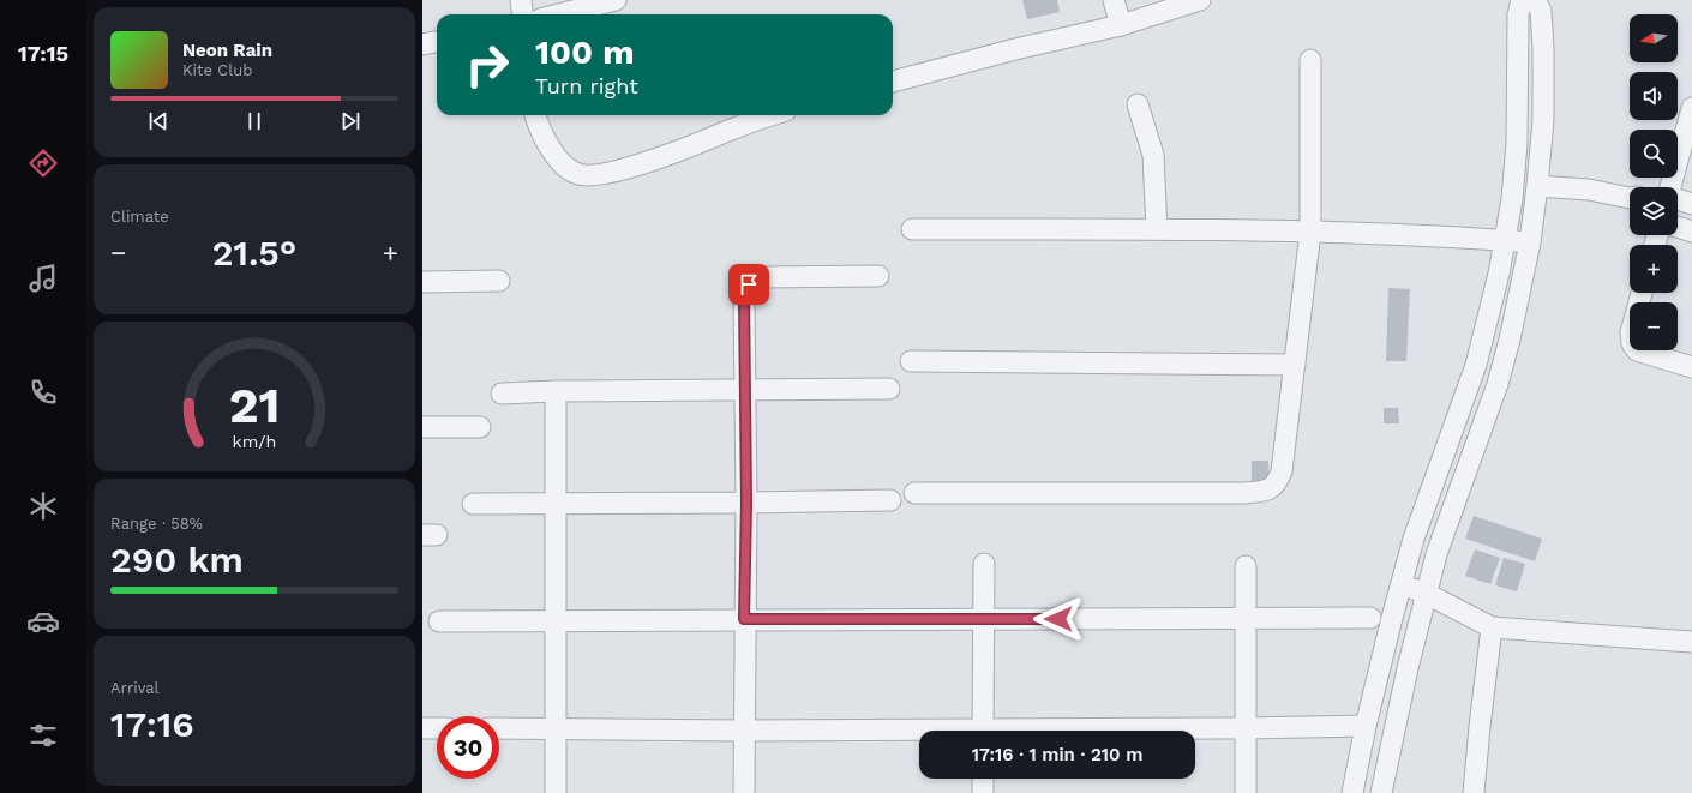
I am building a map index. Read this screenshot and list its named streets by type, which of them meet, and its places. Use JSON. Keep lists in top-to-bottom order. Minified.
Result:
{"north":"left","page":{"tabs":"17:15","map_buttons":["+","−"],"turn":["100 m","Turn right"],"song":["Neon Rain","Kite Club"],"tile":["Climate",["Range · 58%","290 km"],["Arrival","17:16"]],"heat":["−","21.5°","+"],"limit":"30","trip":"17:16 · 1 min · 210 m","gauge":["21","km/h"]}}
